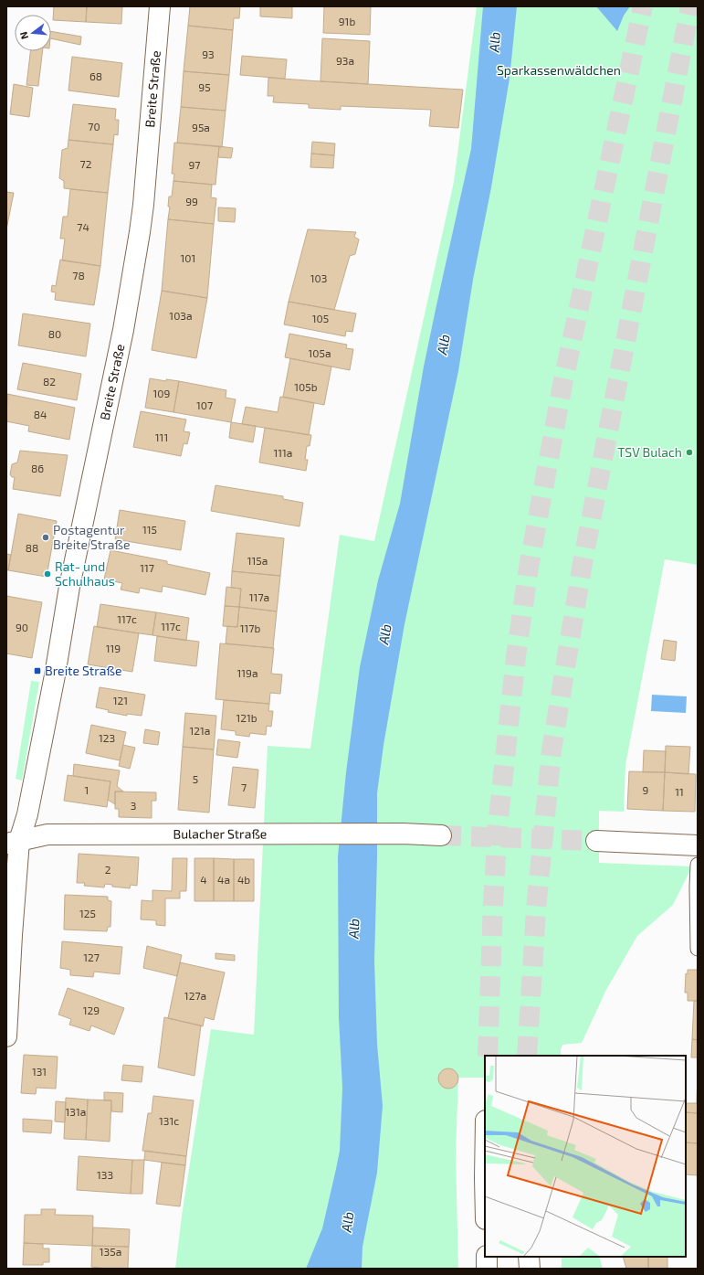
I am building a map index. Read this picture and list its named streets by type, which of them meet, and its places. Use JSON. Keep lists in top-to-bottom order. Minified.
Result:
{"streets":{"main road":["Breite Straße","Bulacher Straße"]},"crossings":[["Breite Straße","Bulacher Straße"]],"water":["Alb"],"parks":["Sparkassenwäldchen"],"places":{"other":["TSV Bulach","Postagentur Breite Straße","Rat- und Schulhaus"],"transit":["Breite Straße"]},"house_numbers":["91b","93","93a","68","95","70","95a","72","97","99","74","101","78","103","103a","105","80","105a","82","105b","109","107","84","111","111a","86","115","88","115a","117","117a","117c","117c","90","117b","119","119a","121","121b","121a","123","5","7","1","9","11","3","2","4","4a","4b","125","127","127a","129","131","131a","131c","133","135a"],"north":"left"}
